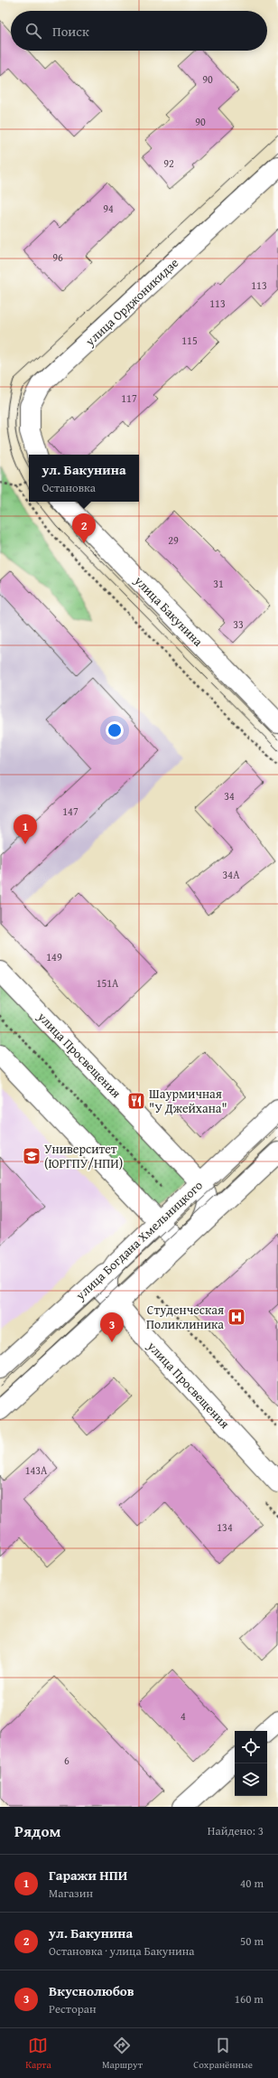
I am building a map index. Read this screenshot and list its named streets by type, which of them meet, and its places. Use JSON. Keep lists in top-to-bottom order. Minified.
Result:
{"streets":{"street":["улица Орджоникидзе","улица Бакунина","улица Просвещения","улица Богдана Хмельницкого"]},"crossings":[["улица Просвещения","улица Богдана Хмельницкого"]],"places":{"restaurant":["Шаурмичная \"У Джейхана\""],"school or university":["Университет (ЮРГПУ/НПИ)"],"hospital":["Студенческая Поликлиника"]},"house_numbers":["90","90","92","94","96","113","113","115","117","29","31","33","34","147","34А","149","151А","143А","134","4","6"],"page":{"search":"Поиск","popup":["ул. Бакунина","Остановка"],"pins":["2","1","3"],"heading":["Рядом","Найдено: 3"],"list":[{"mark":"1","name":"Гаражи НПИ","note":"Магазин","value":"40 m"},{"mark":"2","name":"ул. Бакунина","note":"Остановка · улица Бакунина","value":"50 m"},{"mark":"3","name":"Вкуснолюбов","note":"Ресторан","value":"160 m"}],"nav":["Карта","Маршрут","Сохранённые"]}}
